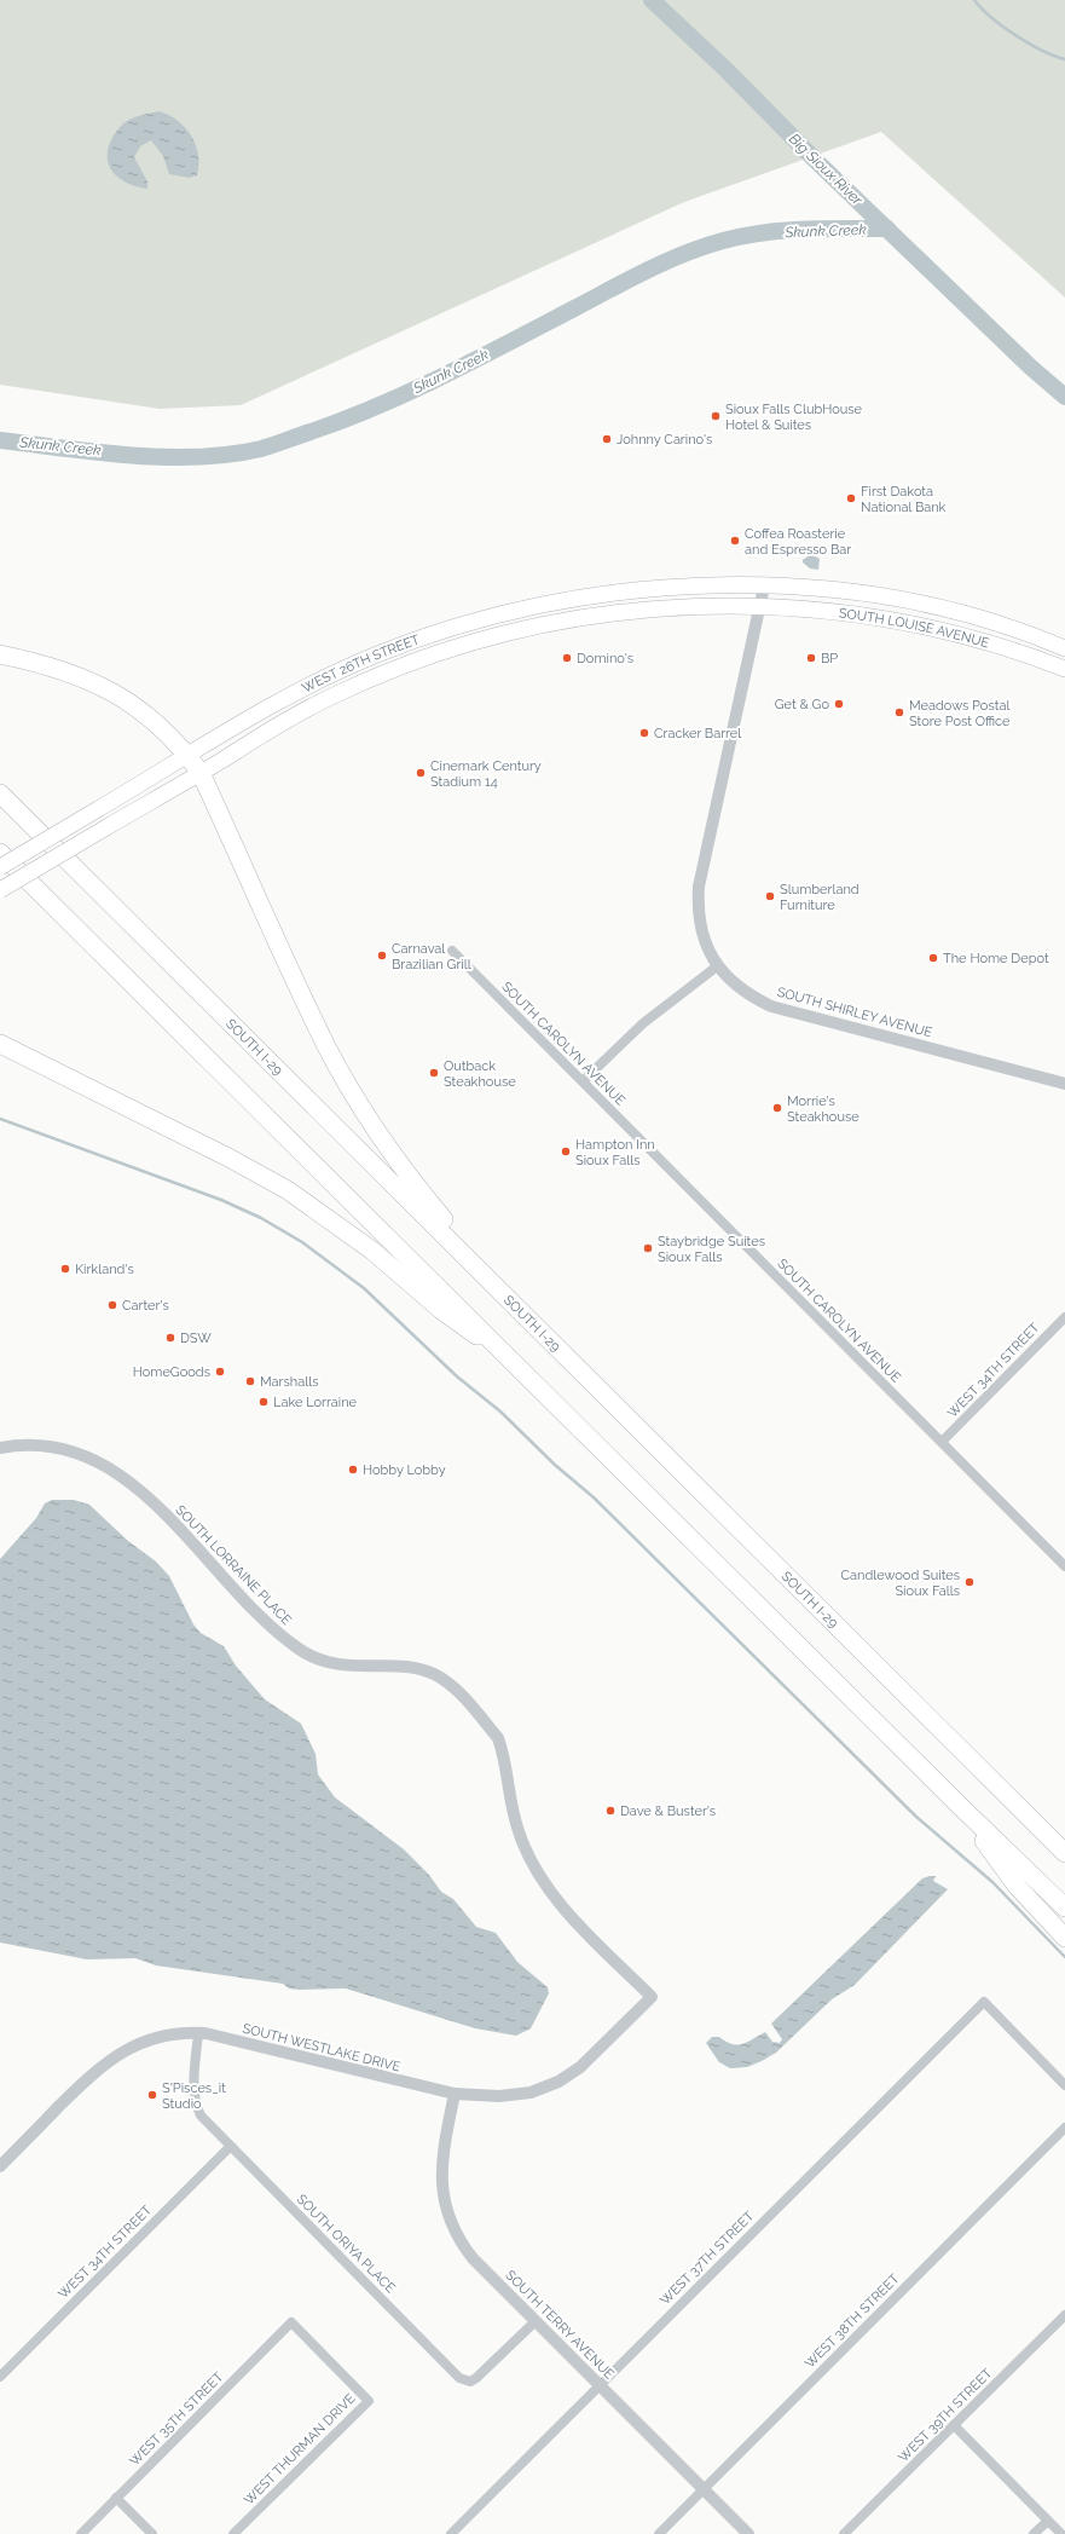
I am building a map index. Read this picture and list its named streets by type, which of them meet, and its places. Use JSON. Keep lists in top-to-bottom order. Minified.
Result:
{"streets":{"highway":["SOUTH I-29"],"main road":["SOUTH LOUISE AVENUE","WEST 26TH STREET"],"street":["SOUTH SHIRLEY AVENUE","SOUTH CAROLYN AVENUE","WEST 34TH STREET","SOUTH LORRAINE PLACE","SOUTH WESTLAKE DRIVE","SOUTH ORIYA PLACE","WEST 37TH STREET","WEST 38TH STREET","SOUTH TERRY AVENUE","WEST 39TH STREET","WEST 35TH STREET","WEST THURMAN DRIVE"]},"crossings":[["SOUTH LOUISE AVENUE","WEST 26TH STREET"],["SOUTH LOUISE AVENUE","SOUTH SHIRLEY AVENUE"],["WEST 26TH STREET","SOUTH SHIRLEY AVENUE"],["SOUTH CAROLYN AVENUE","WEST 34TH STREET"],["WEST 34TH STREET","SOUTH ORIYA PLACE"],["SOUTH LORRAINE PLACE","SOUTH WESTLAKE DRIVE"],["SOUTH WESTLAKE DRIVE","SOUTH ORIYA PLACE"],["SOUTH WESTLAKE DRIVE","SOUTH TERRY AVENUE"],["SOUTH ORIYA PLACE","SOUTH TERRY AVENUE"],["WEST 37TH STREET","SOUTH TERRY AVENUE"],["WEST 38TH STREET","SOUTH TERRY AVENUE"],["WEST 35TH STREET","WEST THURMAN DRIVE"]],"water":["Big Sioux River","Skunk Creek"],"places":["Sioux Falls ClubHouse Hotel & Suites","Johnny Carino's","First Dakota National Bank","Coffea Roasterie and Espresso Bar","Domino's","BP","Get & Go","Meadows Postal Store Post Office","Cracker Barrel","Cinemark Century Stadium 14","Slumberland Furniture","Carnaval Brazilian Grill","The Home Depot","Outback Steakhouse","Morrie's Steakhouse","Hampton Inn Sioux Falls","Staybridge Suites Sioux Falls","Kirkland's","Carter's","DSW","HomeGoods","Marshalls","Lake Lorraine","Hobby Lobby","Candlewood Suites Sioux Falls","Dave & Buster's","S'Pisces_it Studio"]}
